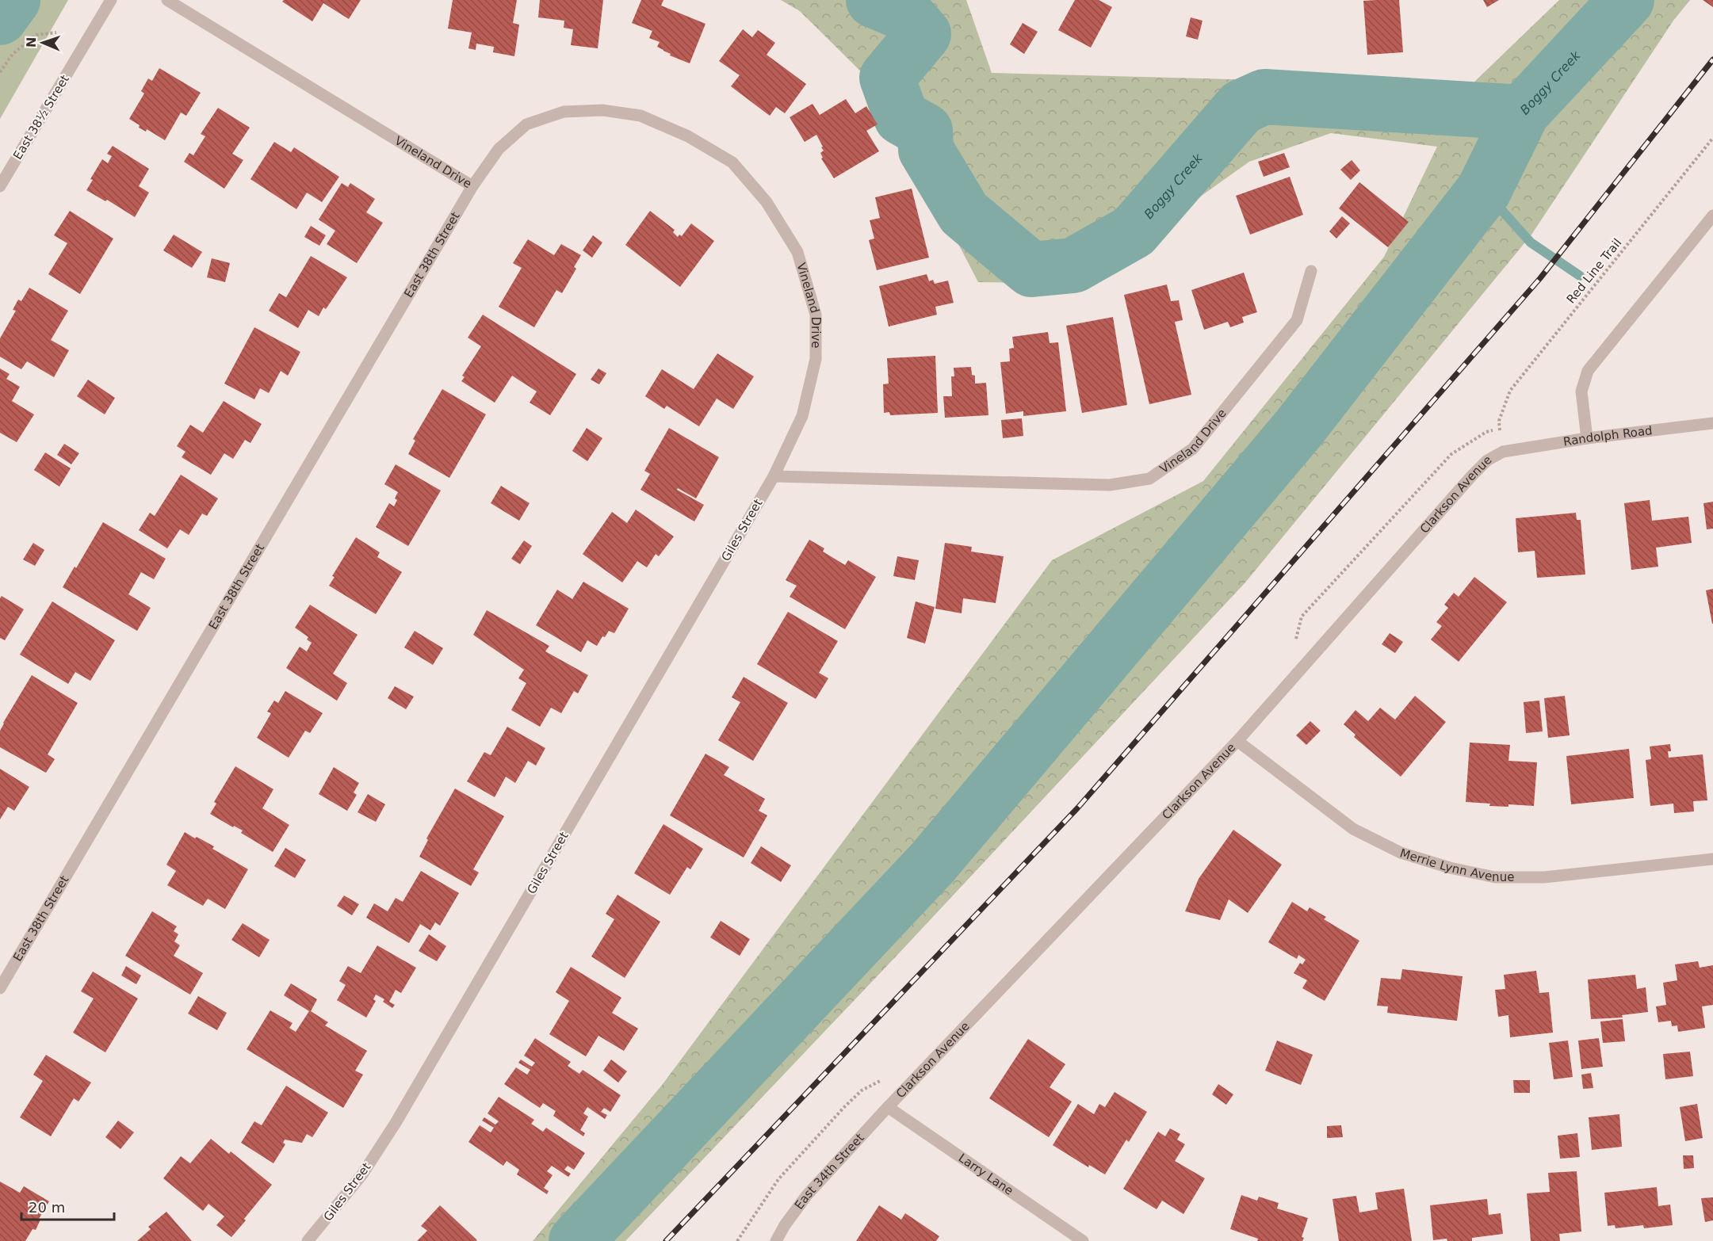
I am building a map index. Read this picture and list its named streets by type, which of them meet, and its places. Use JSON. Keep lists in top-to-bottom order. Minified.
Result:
{"streets":{"street":["East 38½ Street","Vineland Drive","East 38th Street","Randolph Road","Clarkson Avenue","Giles Street","Merrie Lynn Avenue","East 34th Street","Larry Lane"],"path":["Red Line Trail"]},"crossings":[["Vineland Drive","East 38th Street"],["Vineland Drive","Giles Street"],["Randolph Road","Clarkson Avenue"],["Clarkson Avenue","Merrie Lynn Avenue"],["Clarkson Avenue","East 34th Street"],["Clarkson Avenue","Larry Lane"],["East 34th Street","Larry Lane"]],"water":["Boggy Creek"],"scale_bar":"20 m","north":"left"}
